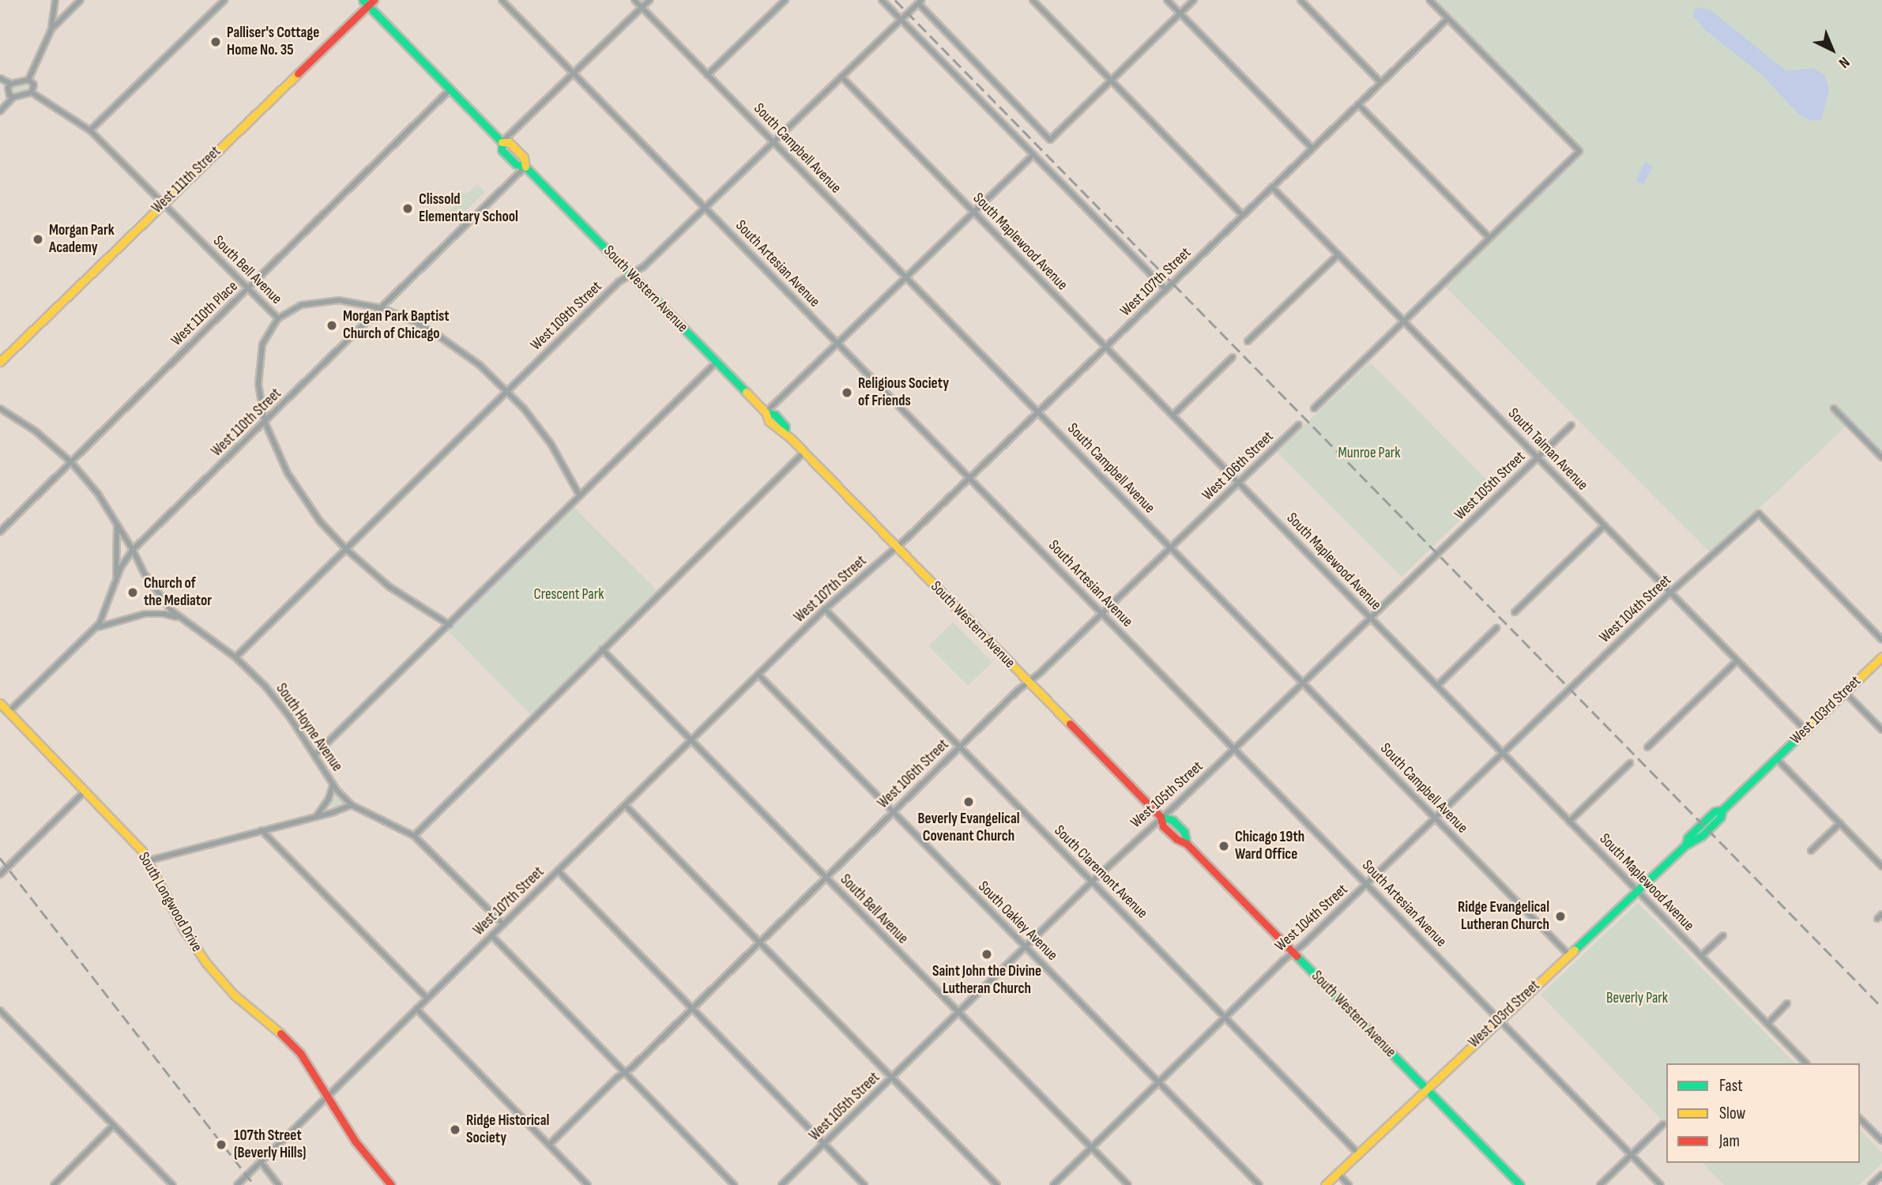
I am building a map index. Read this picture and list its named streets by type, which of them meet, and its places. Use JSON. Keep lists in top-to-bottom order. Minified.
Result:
{"streets":{"main road":["West 111th Street","South Western Avenue","West 103rd Street","South Longwood Drive"],"street":["South Campbell Avenue","South Maplewood Avenue","South Artesian Avenue","South Bell Avenue","West 107th Street","West 110th Place","West 109th Street","West 110th Street","South Talman Avenue","West 106th Street","West 105th Street","West 104th Street","South Hoyne Avenue","South Claremont Avenue","South Oakley Avenue"]},"crossings":[["South Campbell Avenue","West 107th Street"],["South Campbell Avenue","West 109th Street"],["South Campbell Avenue","West 106th Street"],["South Campbell Avenue","West 105th Street"],["South Campbell Avenue","West 104th Street"],["South Campbell Avenue","West 103rd Street"],["West 111th Street","South Bell Avenue"],["West 111th Street","South Western Avenue"],["South Maplewood Avenue","West 107th Street"],["South Maplewood Avenue","West 109th Street"],["South Maplewood Avenue","West 106th Street"],["South Maplewood Avenue","West 105th Street"],["South Maplewood Avenue","West 104th Street"],["South Maplewood Avenue","West 103rd Street"],["South Artesian Avenue","West 107th Street"],["South Artesian Avenue","West 109th Street"],["South Artesian Avenue","West 106th Street"],["South Artesian Avenue","West 105th Street"],["South Artesian Avenue","West 104th Street"],["South Artesian Avenue","West 103rd Street"],["South Bell Avenue","West 107th Street"],["South Bell Avenue","West 110th Place"],["South Bell Avenue","West 109th Street"],["South Bell Avenue","West 110th Street"],["South Bell Avenue","West 106th Street"],["South Bell Avenue","West 105th Street"],["South Bell Avenue","West 104th Street"],["West 107th Street","South Western Avenue"],["West 107th Street","South Talman Avenue"],["West 107th Street","South Hoyne Avenue"],["West 107th Street","South Claremont Avenue"],["West 107th Street","South Longwood Drive"],["West 107th Street","South Oakley Avenue"],["South Western Avenue","West 110th Place"],["South Western Avenue","West 109th Street"],["South Western Avenue","West 110th Street"],["South Western Avenue","West 106th Street"],["South Western Avenue","West 105th Street"],["South Western Avenue","West 104th Street"],["South Western Avenue","West 103rd Street"],["West 110th Place","South Hoyne Avenue"],["West 109th Street","South Hoyne Avenue"],["West 110th Street","South Hoyne Avenue"],["West 110th Street","South Longwood Drive"],["South Talman Avenue","West 105th Street"],["South Talman Avenue","West 104th Street"],["South Talman Avenue","West 103rd Street"],["West 106th Street","South Claremont Avenue"],["West 106th Street","South Oakley Avenue"],["West 105th Street","South Claremont Avenue"],["West 105th Street","South Oakley Avenue"],["West 104th Street","South Claremont Avenue"],["West 104th Street","South Oakley Avenue"],["West 103rd Street","South Claremont Avenue"]],"parks":["Munroe Park","Crescent Park","Beverly Park"],"places":["Palliser's Cottage Home No. 35","Clissold Elementary School","Morgan Park Academy","Morgan Park Baptist Church of Chicago","Religious Society of Friends","Church of the Mediator","Beverly Evangelical Covenant Church","Chicago 19th Ward Office","Ridge Evangelical Lutheran Church","Saint John the Divine Lutheran Church","Ridge Historical Society","107th Street (Beverly Hills)"],"legend":["Fast","Slow","Jam"],"north":"bottom right"}
